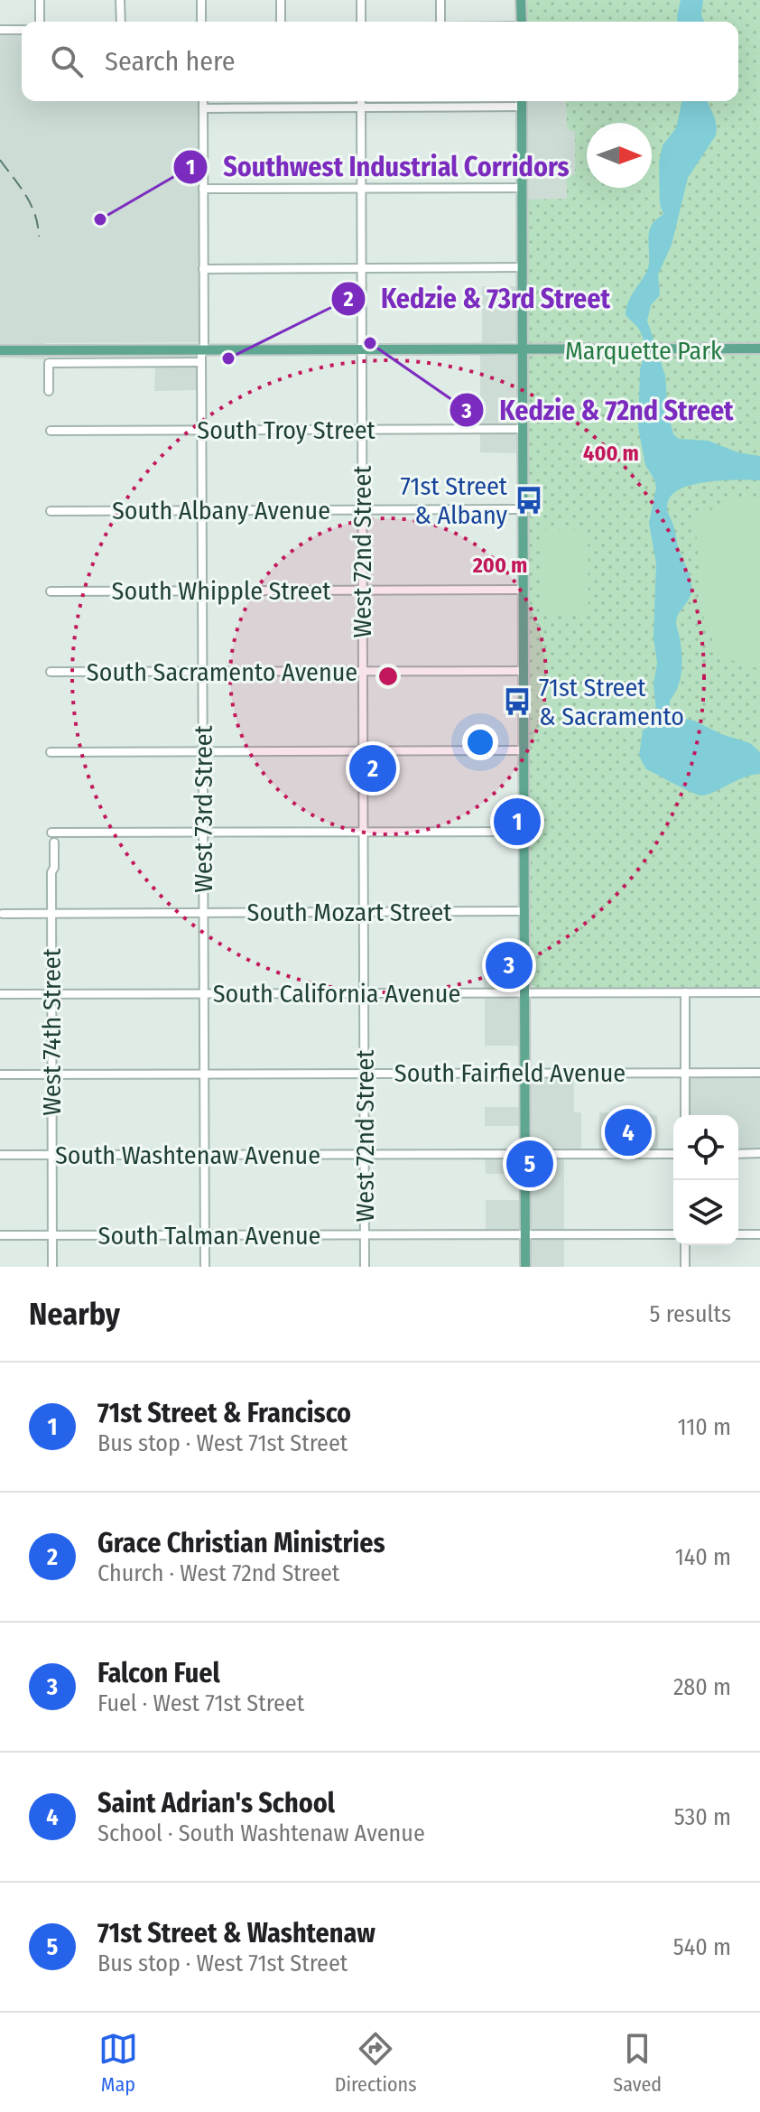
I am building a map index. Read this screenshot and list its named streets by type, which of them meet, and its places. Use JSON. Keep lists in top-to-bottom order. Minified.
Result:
{"streets":{"street":["South Troy Street","South Albany Avenue","West 72nd Street","South Whipple Street","South Sacramento Avenue","West 73rd Street","South Mozart Street","South California Avenue","West 74th Street","South Fairfield Avenue","South Washtenaw Avenue","South Talman Avenue"]},"crossings":[["South Troy Street","West 72nd Street"],["South Troy Street","West 73rd Street"],["South Albany Avenue","West 72nd Street"],["South Albany Avenue","West 73rd Street"],["West 72nd Street","South Whipple Street"],["West 72nd Street","South Sacramento Avenue"],["West 72nd Street","South Mozart Street"],["West 72nd Street","South California Avenue"],["West 72nd Street","South Fairfield Avenue"],["West 72nd Street","South Washtenaw Avenue"],["West 72nd Street","South Talman Avenue"],["South Whipple Street","West 73rd Street"],["South Sacramento Avenue","West 73rd Street"],["West 73rd Street","South Mozart Street"],["West 73rd Street","South California Avenue"],["West 73rd Street","South Fairfield Avenue"],["West 73rd Street","South Washtenaw Avenue"],["West 73rd Street","South Talman Avenue"],["South Mozart Street","West 74th Street"],["South California Avenue","West 74th Street"],["West 74th Street","South Fairfield Avenue"],["West 74th Street","South Washtenaw Avenue"],["West 74th Street","South Talman Avenue"]],"parks":["Marquette Park"],"places":{"other":["Southwest Industrial Corridors","Kedzie & 72nd Street","Kedzie & 73rd Street"],"bus stop":["71st Street & Albany","71st Street & Sacramento"]},"north":"right","page":{"search":"Search here","pins":["2","1","3","4","5"],"heading":["Nearby","5 results"],"list":[{"mark":"1","name":"71st Street & Francisco","note":"Bus stop · West 71st Street","value":"110 m"},{"mark":"2","name":"Grace Christian Ministries","note":"Church · West 72nd Street","value":"140 m"},{"mark":"3","name":"Falcon Fuel","note":"Fuel · West 71st Street","value":"280 m"},{"mark":"4","name":"Saint Adrian's School","note":"School · South Washtenaw Avenue","value":"530 m"},{"mark":"5","name":"71st Street & Washtenaw","note":"Bus stop · West 71st Street","value":"540 m"}],"nav":["Map","Directions","Saved"]},"rings":["400 m","200 m"]}
